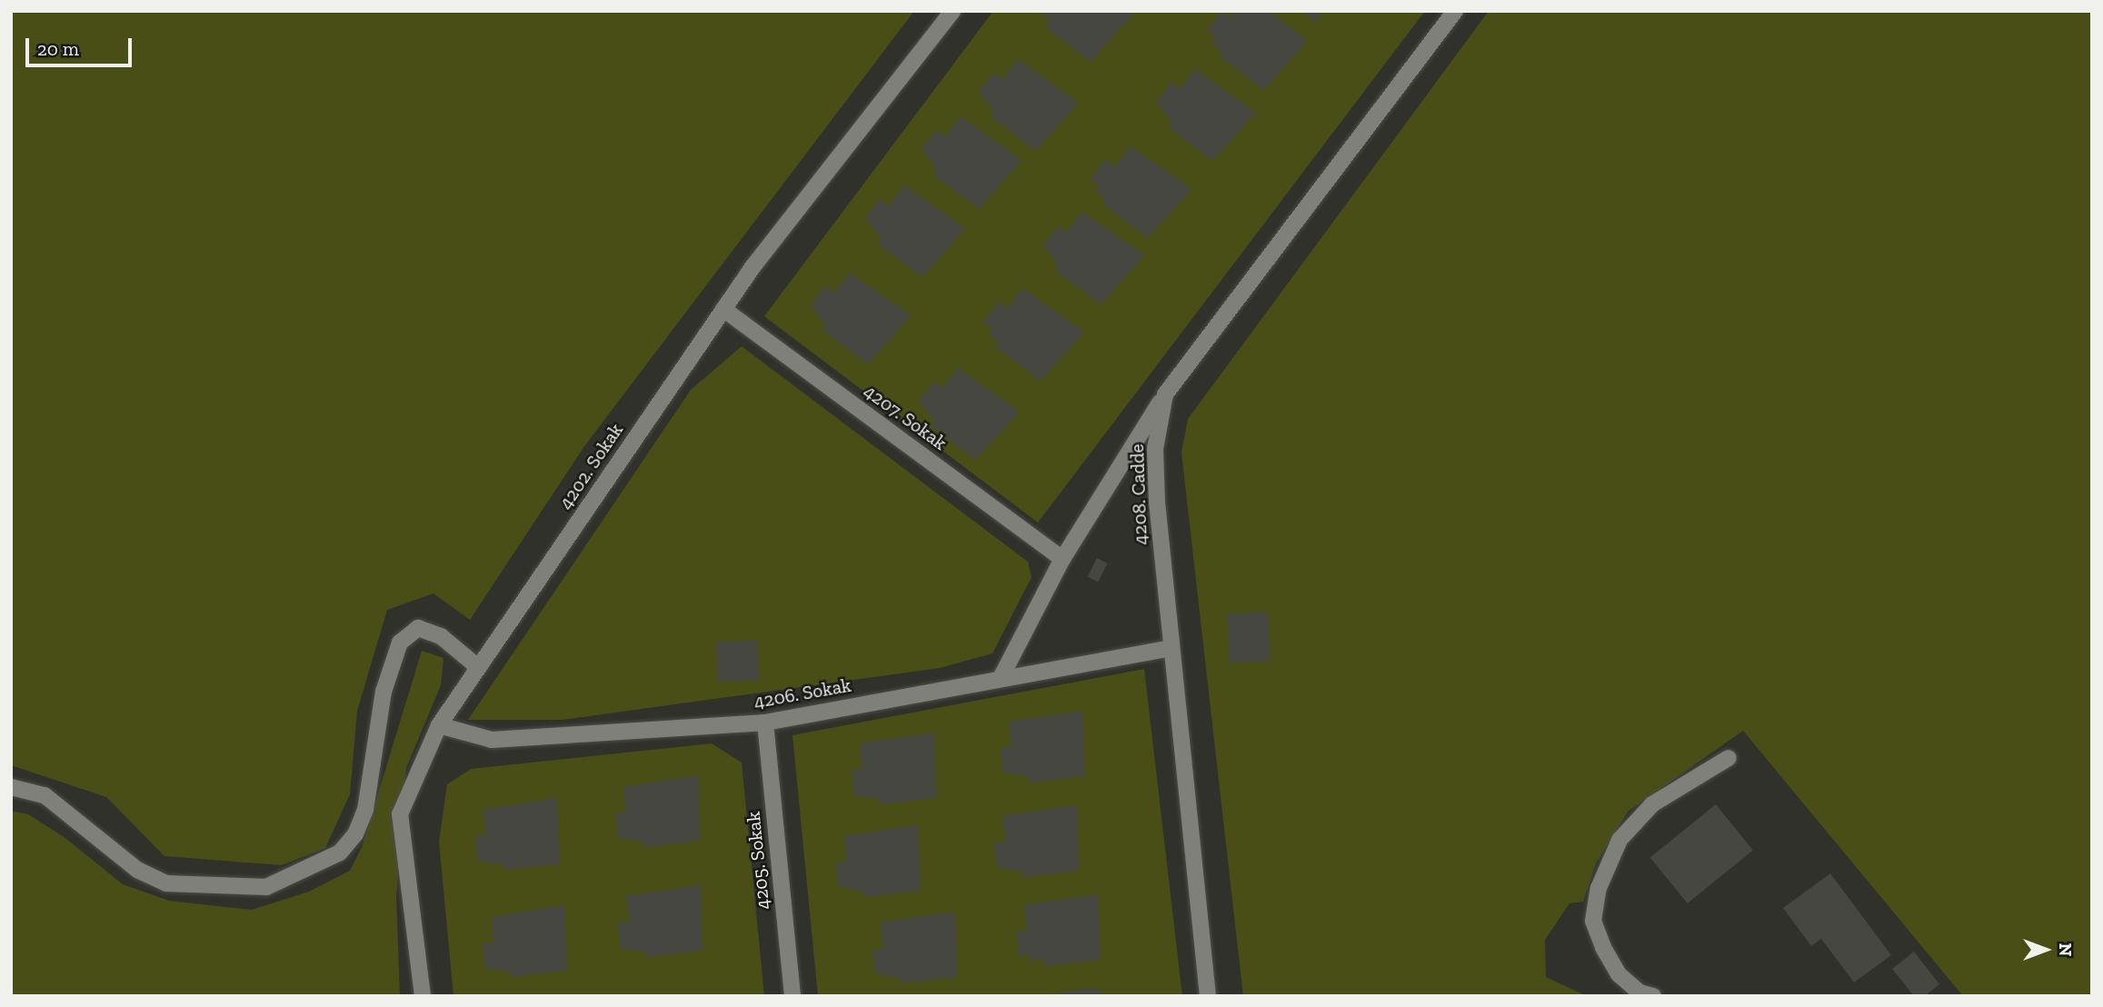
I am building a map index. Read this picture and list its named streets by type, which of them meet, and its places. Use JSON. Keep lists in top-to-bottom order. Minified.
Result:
{"streets":{"street":["4207. Sokak","4202. Sokak","4208. Cadde","4206. Sokak","4205. Sokak"]},"crossings":[["4207. Sokak","4202. Sokak"],["4202. Sokak","4206. Sokak"],["4208. Cadde","4206. Sokak"],["4206. Sokak","4205. Sokak"]],"scale_bar":"20 m","north":"right"}
